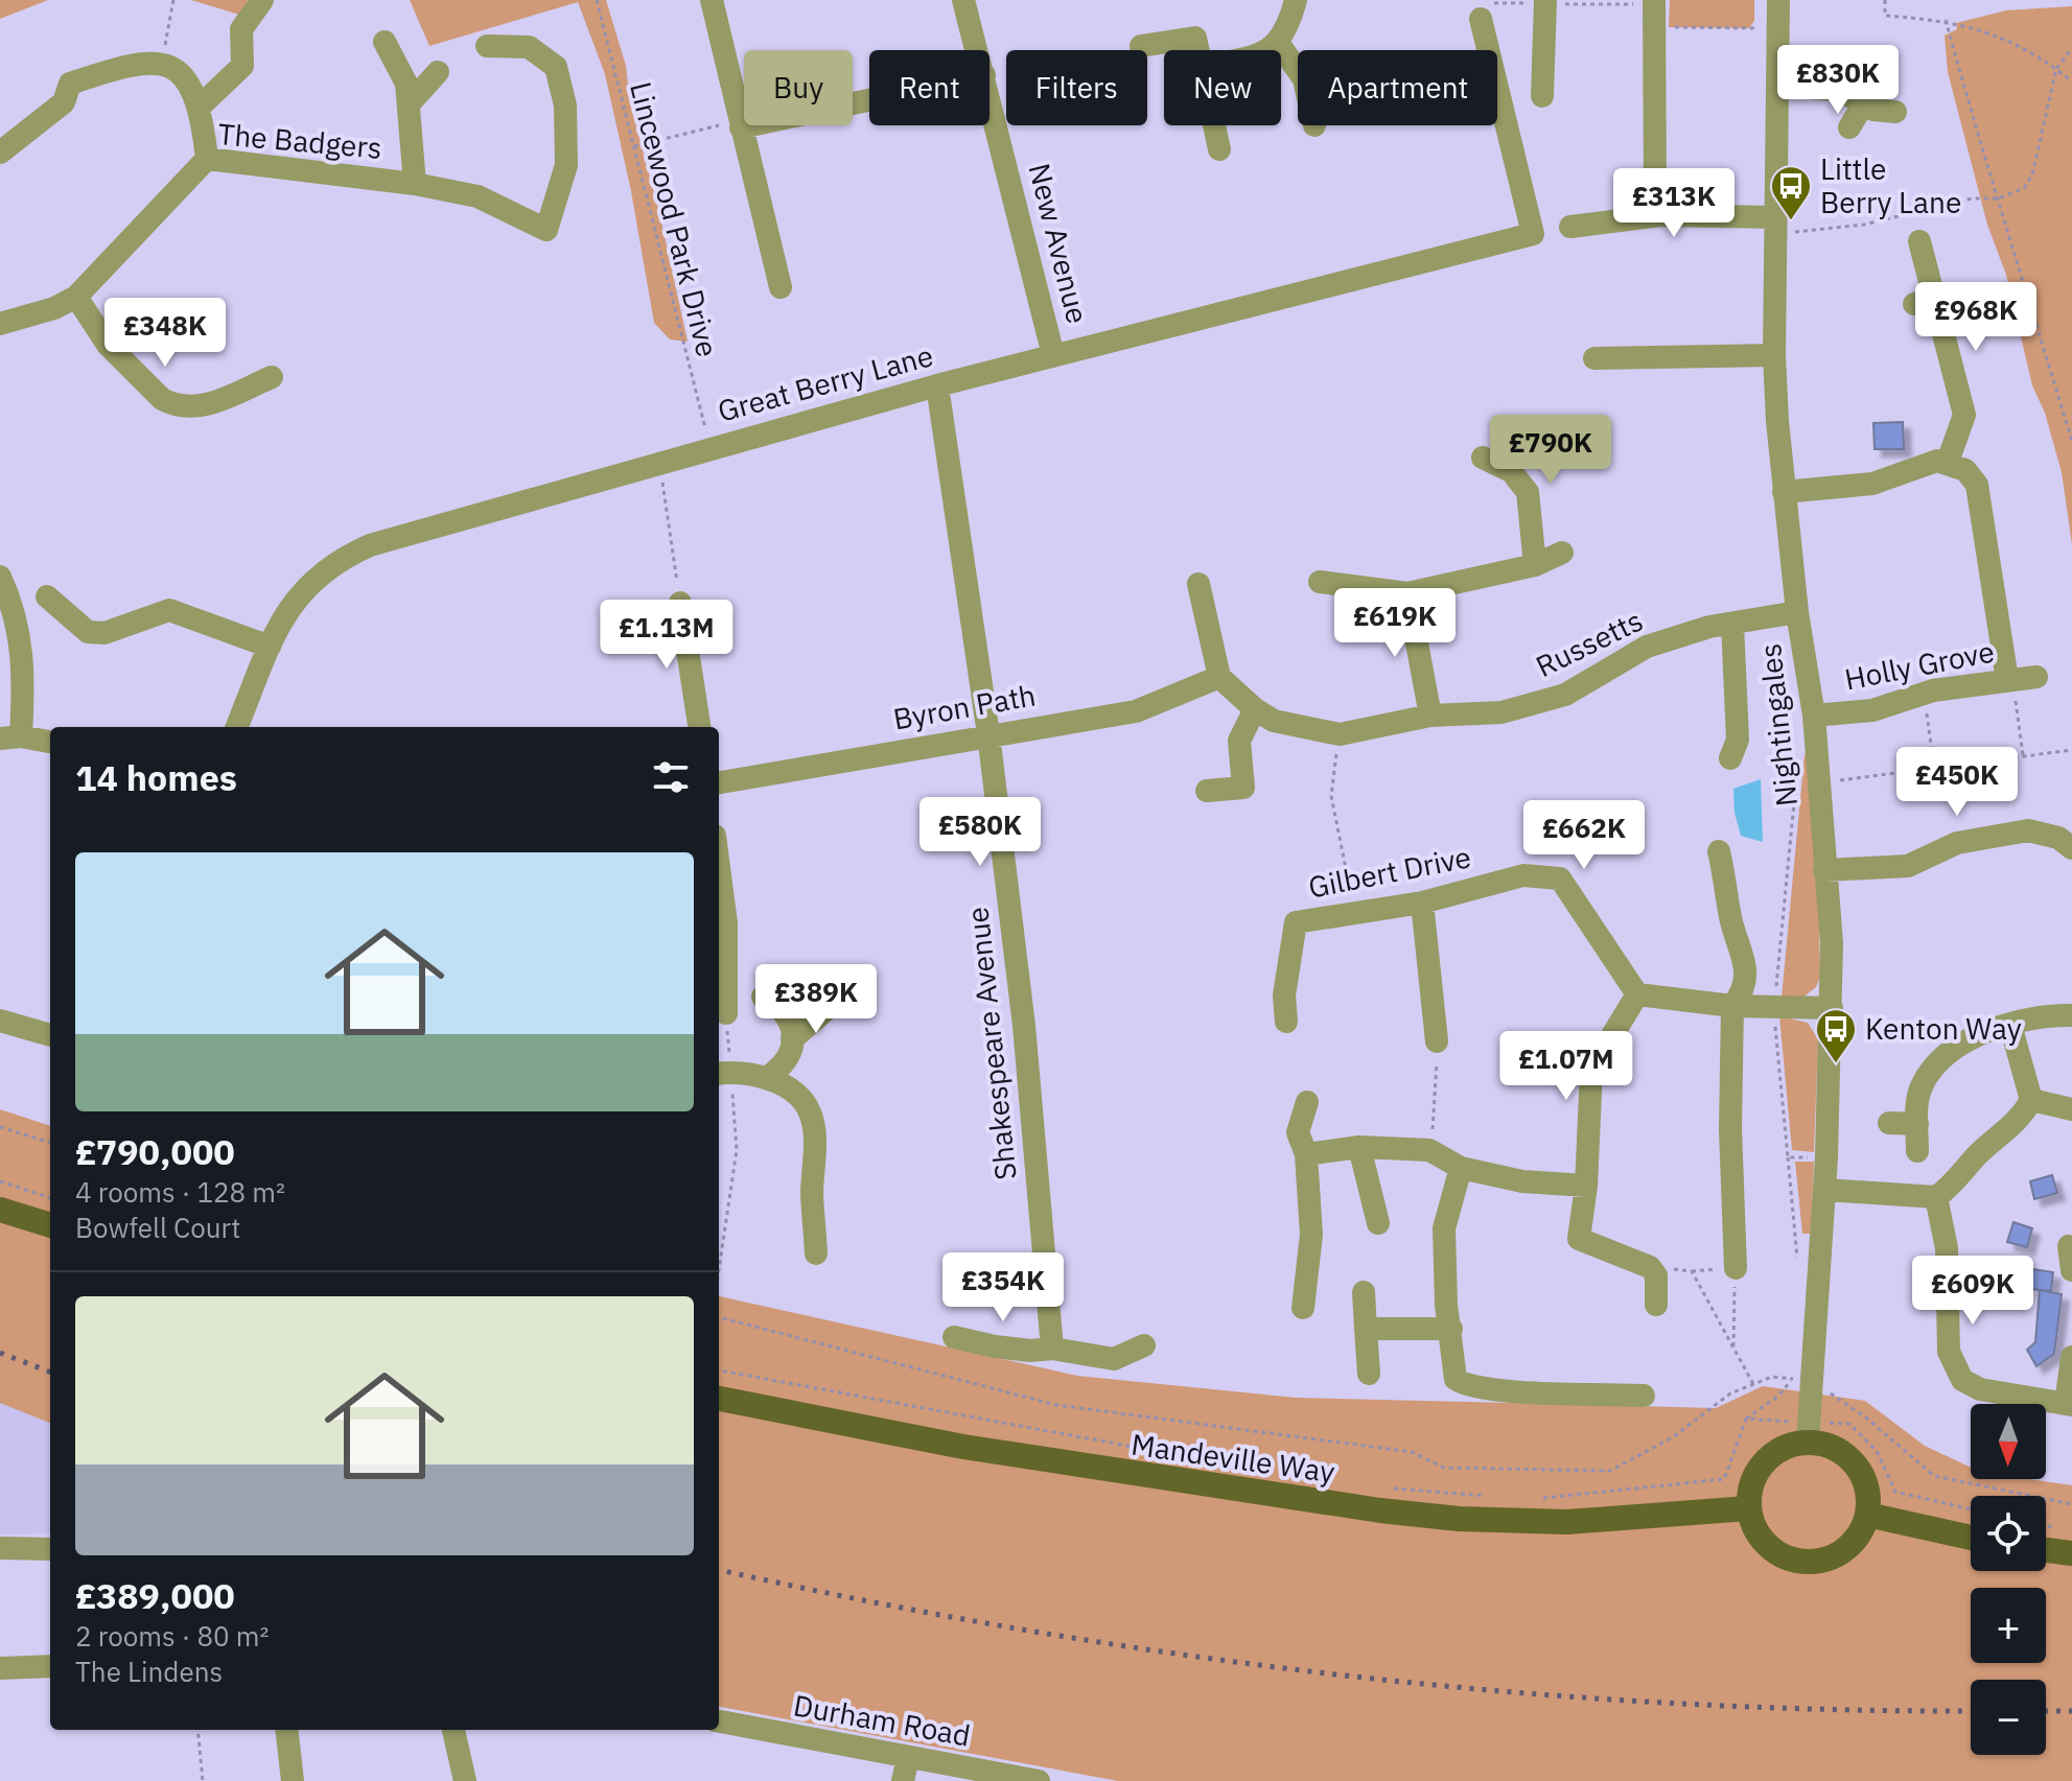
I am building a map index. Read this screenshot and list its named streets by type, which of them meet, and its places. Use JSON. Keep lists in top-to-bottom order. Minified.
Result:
{"streets":{"main road":["Mandeville Way"],"street":["The Badgers","New Avenue","Great Berry Lane","Russetts","Holly Grove","Byron Path","Nightingales","Gilbert Drive","Shakespeare Avenue","Durham Road"],"path":["Lincewood Park Drive"]},"crossings":[["Lincewood Park Drive","Great Berry Lane"],["New Avenue","Great Berry Lane"],["Great Berry Lane","Shakespeare Avenue"],["Russetts","Byron Path"],["Russetts","Nightingales"],["Holly Grove","Nightingales"],["Byron Path","Shakespeare Avenue"],["Nightingales","Mandeville Way"]],"places":{"bus stop":["Little Berry Lane","Kenton Way"]},"north":"bottom","page":{"price":["£830K","£313K","£968K","£348K","£790K","£619K","£1.13M","£450K","£580K","£662K","£389K","£1.07M","£354K","£609K"],"chip":["Buy","Rent","Filters","New","Apartment"],"heading":"14 homes","list":[{"name":"£790,000","note":"4 rooms · 128 m² · Bowfell Court"},{"name":"£389,000","note":"2 rooms · 80 m² · The Lindens"}],"map_buttons":["+","−"]}}
